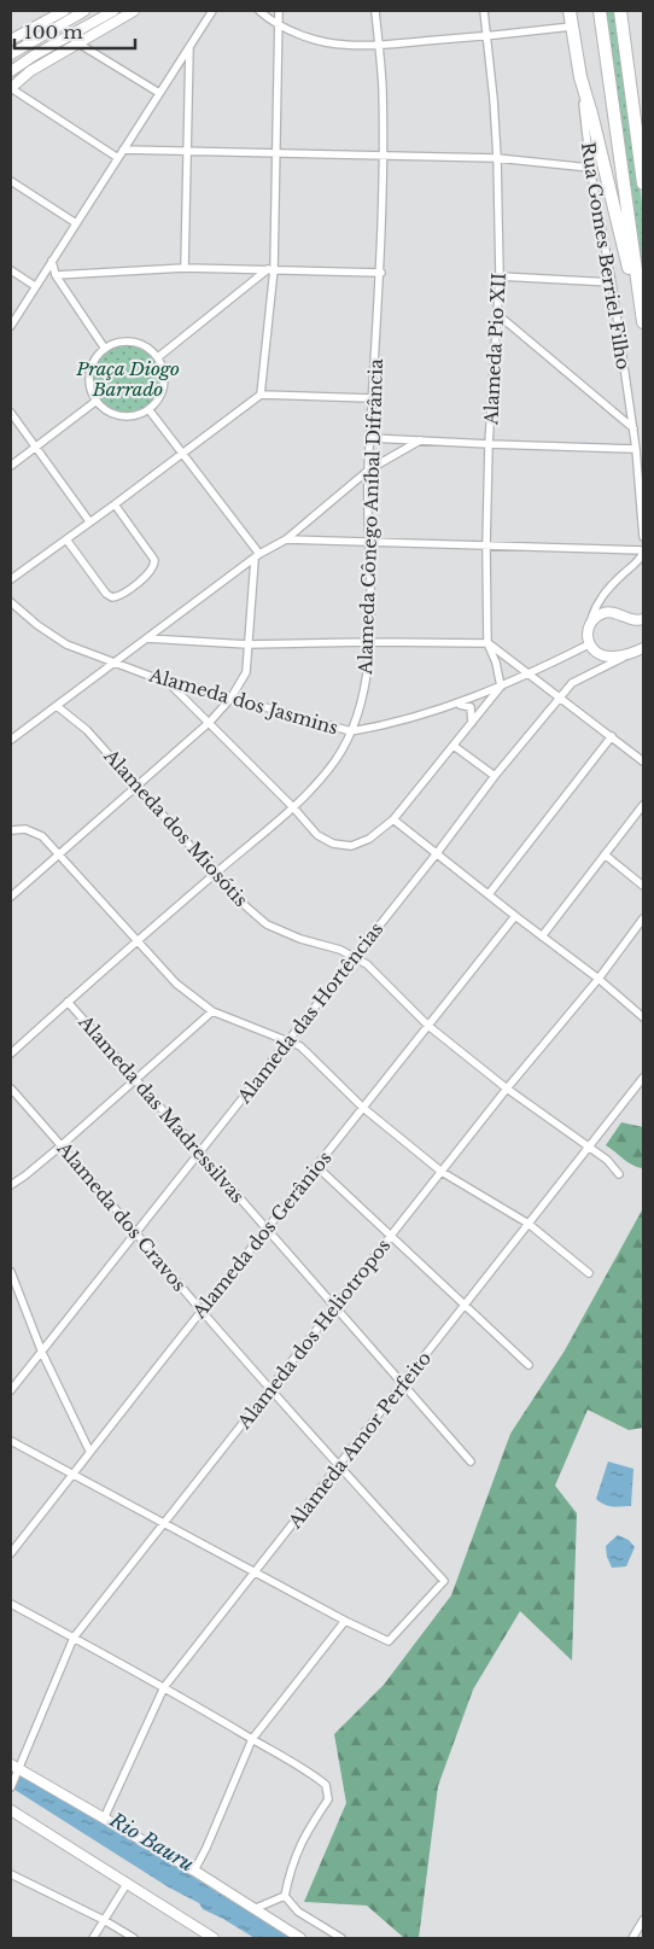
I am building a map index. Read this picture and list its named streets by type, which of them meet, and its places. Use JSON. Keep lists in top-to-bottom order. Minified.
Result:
{"streets":{"highway":["Rua Gomes Berriel Filho"],"street":["Alameda Pio XII","Alameda Cônego Aníbal Difrância","Alameda dos Jasmins","Alameda dos Miosótis","Alameda das Hortências","Alameda das Madressilvas","Alameda dos Cravos","Alameda dos Gerânios","Alameda dos Heliotropos","Alameda Amor Perfeito"]},"crossings":[["Alameda Pio XII","Alameda dos Jasmins"],["Alameda Cônego Aníbal Difrância","Alameda dos Jasmins"],["Alameda Cônego Aníbal Difrância","Alameda dos Miosótis"],["Alameda Cônego Aníbal Difrância","Alameda das Madressilvas"],["Alameda dos Miosótis","Alameda das Hortências"],["Alameda dos Miosótis","Alameda dos Gerânios"],["Alameda dos Miosótis","Alameda dos Heliotropos"],["Alameda dos Miosótis","Alameda Amor Perfeito"],["Alameda das Hortências","Alameda das Madressilvas"],["Alameda das Hortências","Alameda dos Cravos"],["Alameda das Madressilvas","Alameda dos Gerânios"],["Alameda das Madressilvas","Alameda dos Heliotropos"],["Alameda das Madressilvas","Alameda Amor Perfeito"],["Alameda dos Cravos","Alameda dos Gerânios"],["Alameda dos Cravos","Alameda dos Heliotropos"],["Alameda dos Cravos","Alameda Amor Perfeito"]],"water":["Rio Bauru"],"parks":["Praça Diogo Barrado"],"scale_bar":"100 m"}
